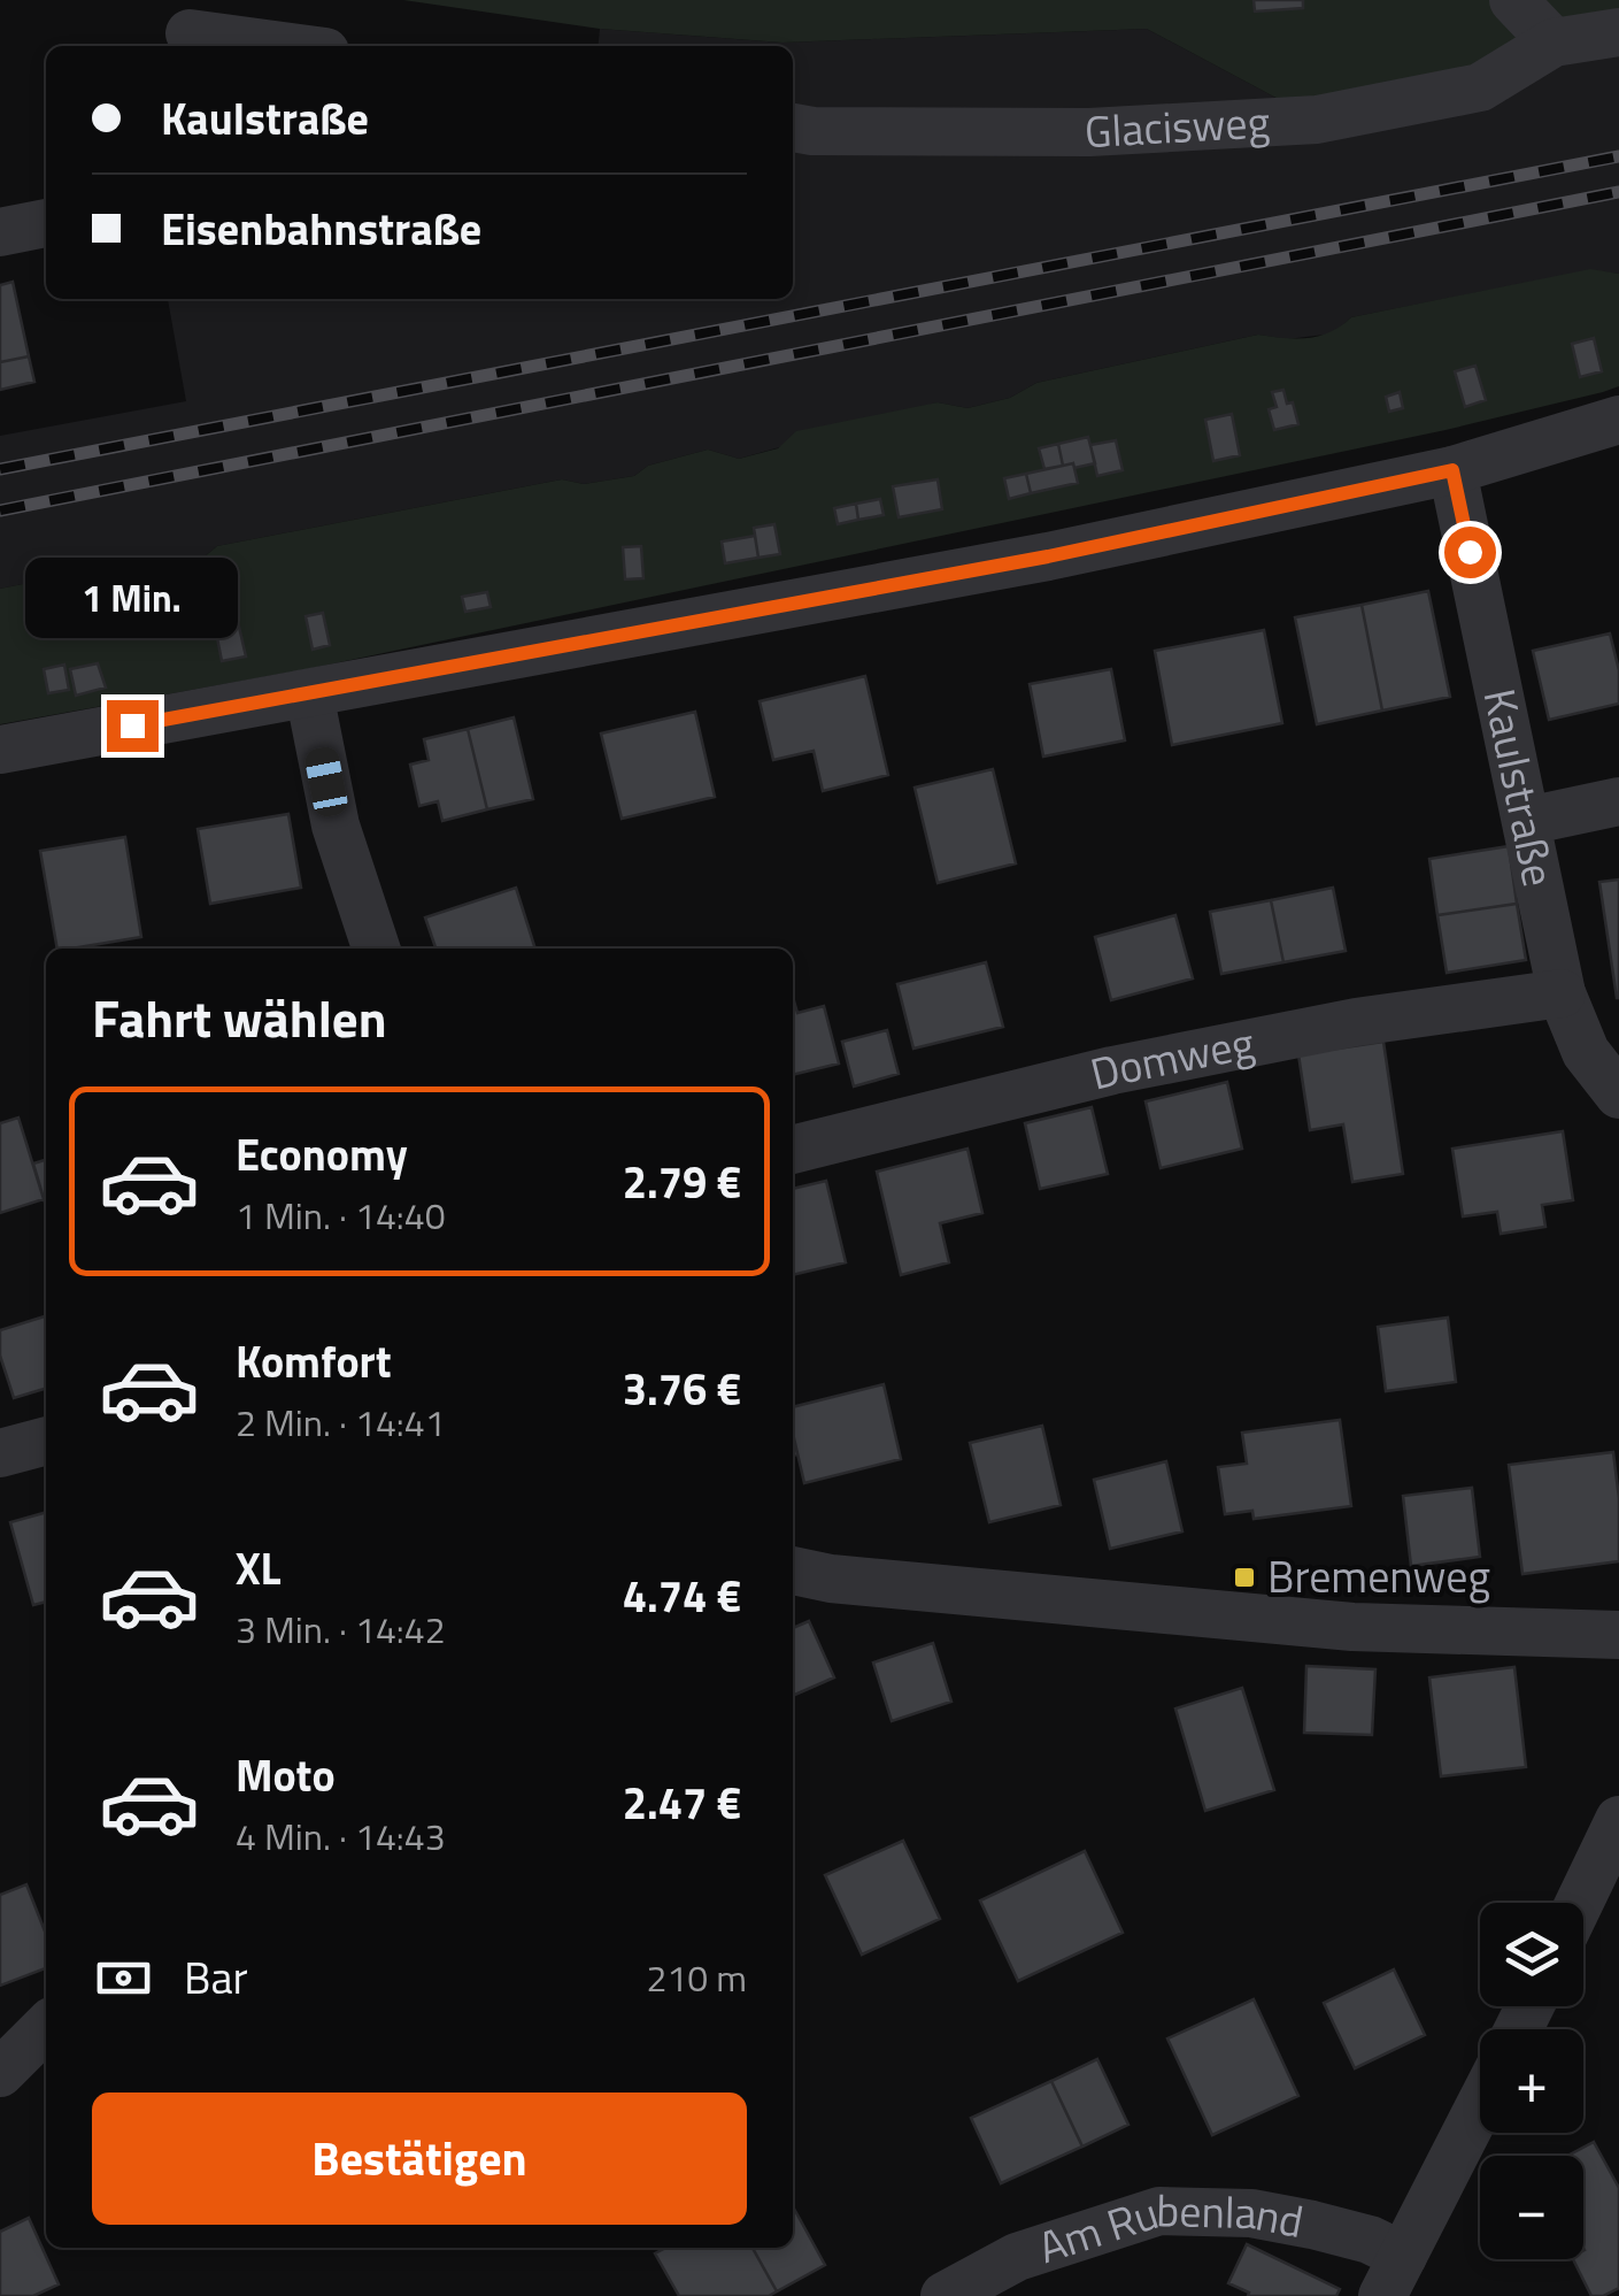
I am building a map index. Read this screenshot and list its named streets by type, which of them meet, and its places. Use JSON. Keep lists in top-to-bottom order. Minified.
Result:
{"streets":{"street":["Glacisweg","Kaulstraße","Domweg","Am Rubenland"]},"crossings":[["Kaulstraße","Domweg"]],"places":{"transit":["Bremenweg"]},"page":{"banner":["Kaulstraße","Eisenbahnstraße"],"bubble":"1 Min.","heading":"Fahrt wählen","list":[{"name":"Economy","note":"1 Min. · 14:40","value":"2.79 €"},{"name":"Komfort","note":"2 Min. · 14:41","value":"3.76 €"},{"name":"XL","note":"3 Min. · 14:42","value":"4.74 €"},{"name":"Moto","note":"4 Min. · 14:43","value":"2.47 €"}],"map_buttons":["+","−"],"pay":["Bar","210 m"],"buttons":"Bestätigen"}}
